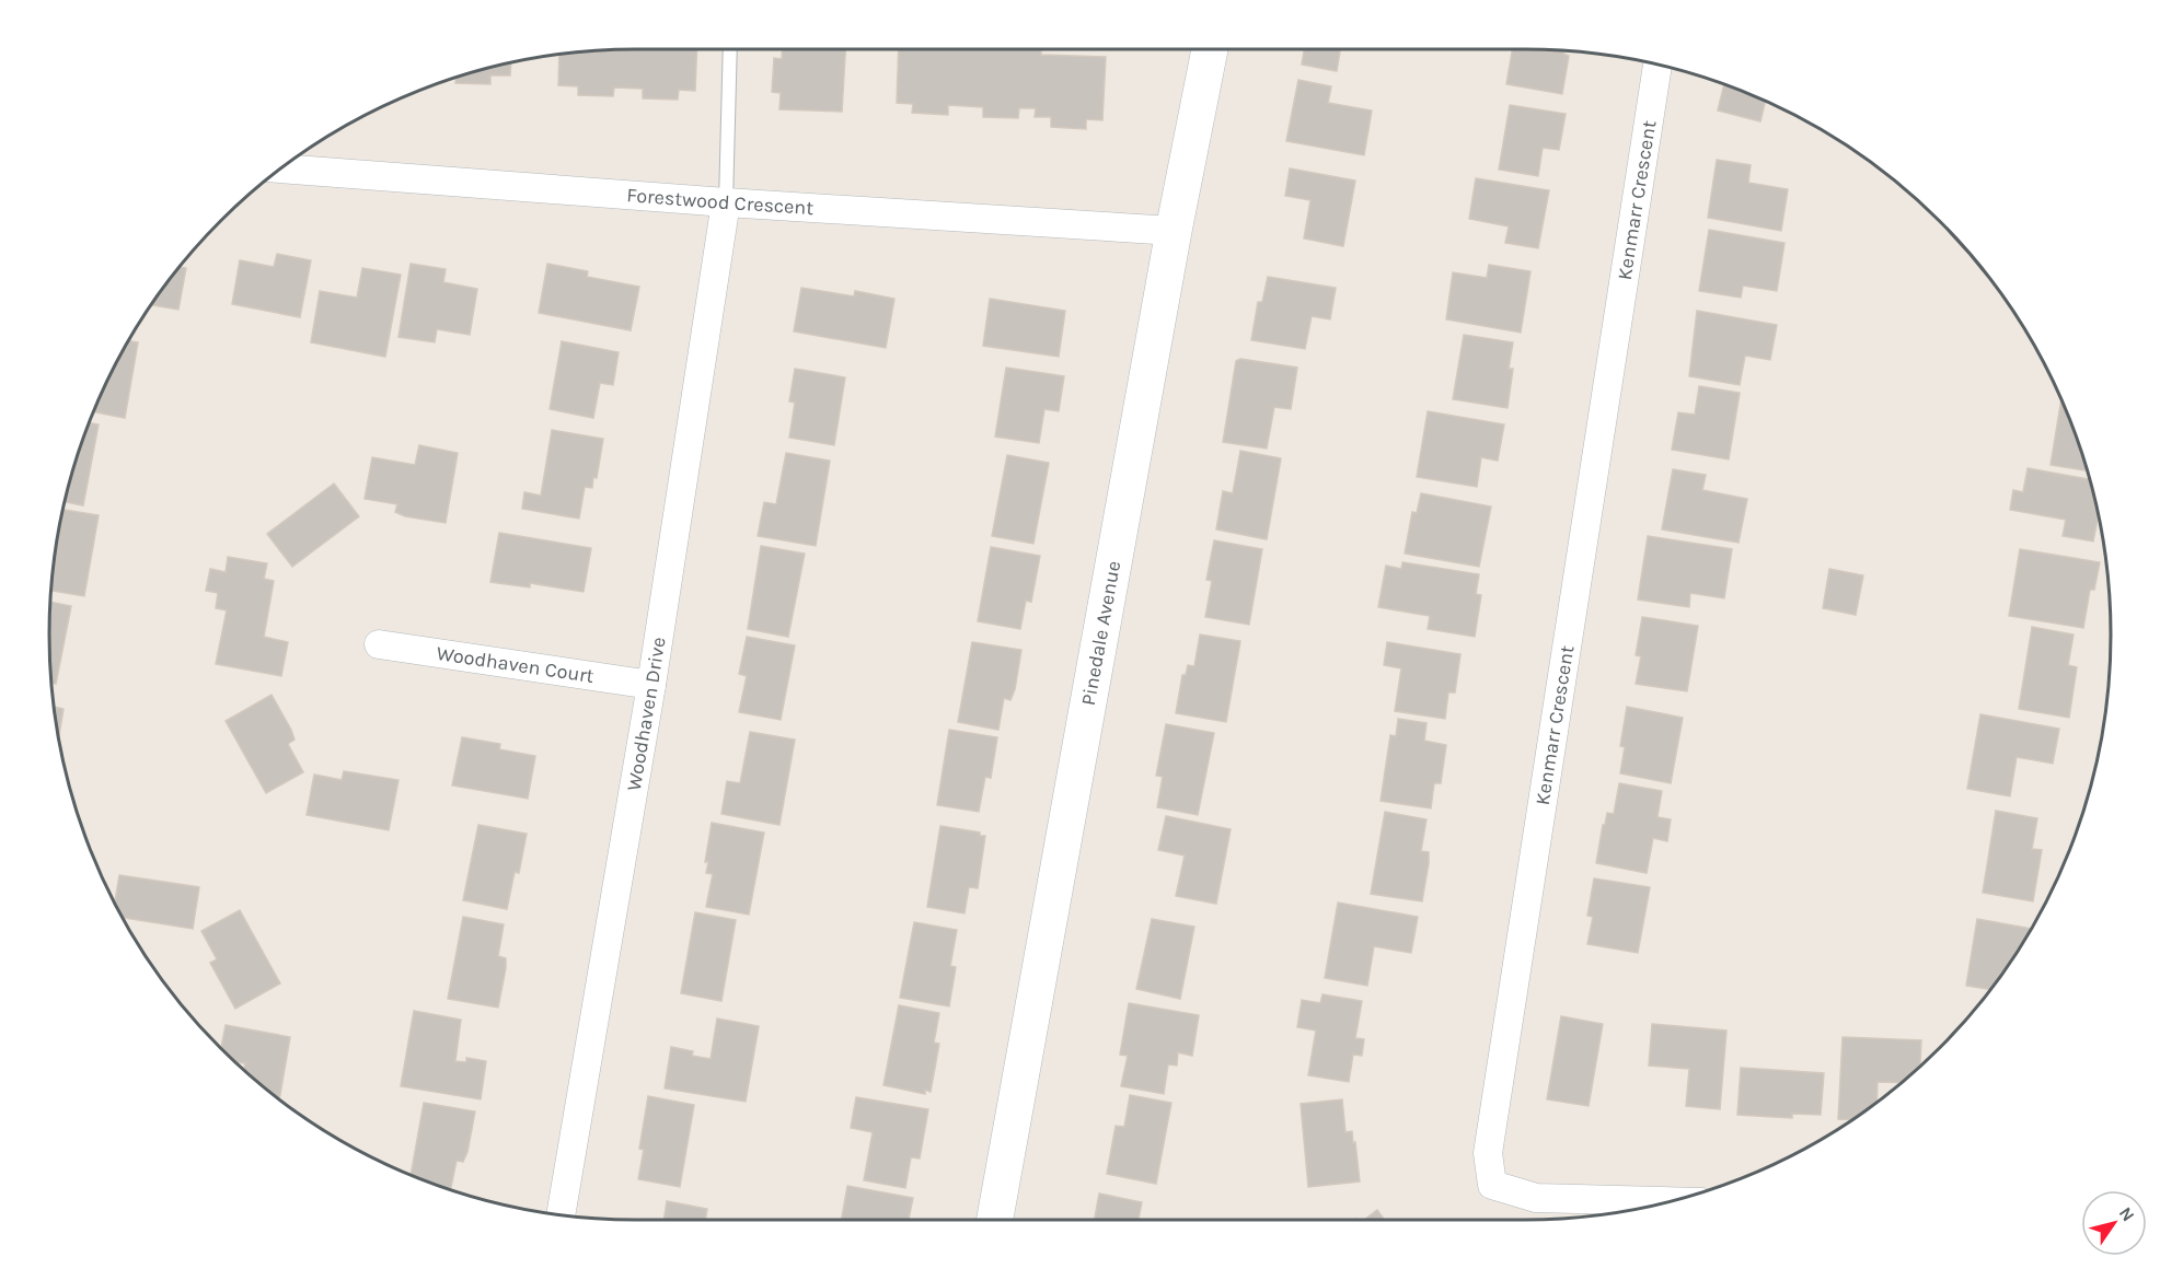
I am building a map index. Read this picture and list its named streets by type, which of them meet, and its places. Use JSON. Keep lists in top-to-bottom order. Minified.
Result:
{"streets":{"street":["Kenmarr Crescent","Forestwood Crescent","Pinedale Avenue","Woodhaven Court","Woodhaven Drive"]},"crossings":[["Forestwood Crescent","Pinedale Avenue"],["Forestwood Crescent","Woodhaven Drive"],["Woodhaven Court","Woodhaven Drive"]],"north":"top right"}
